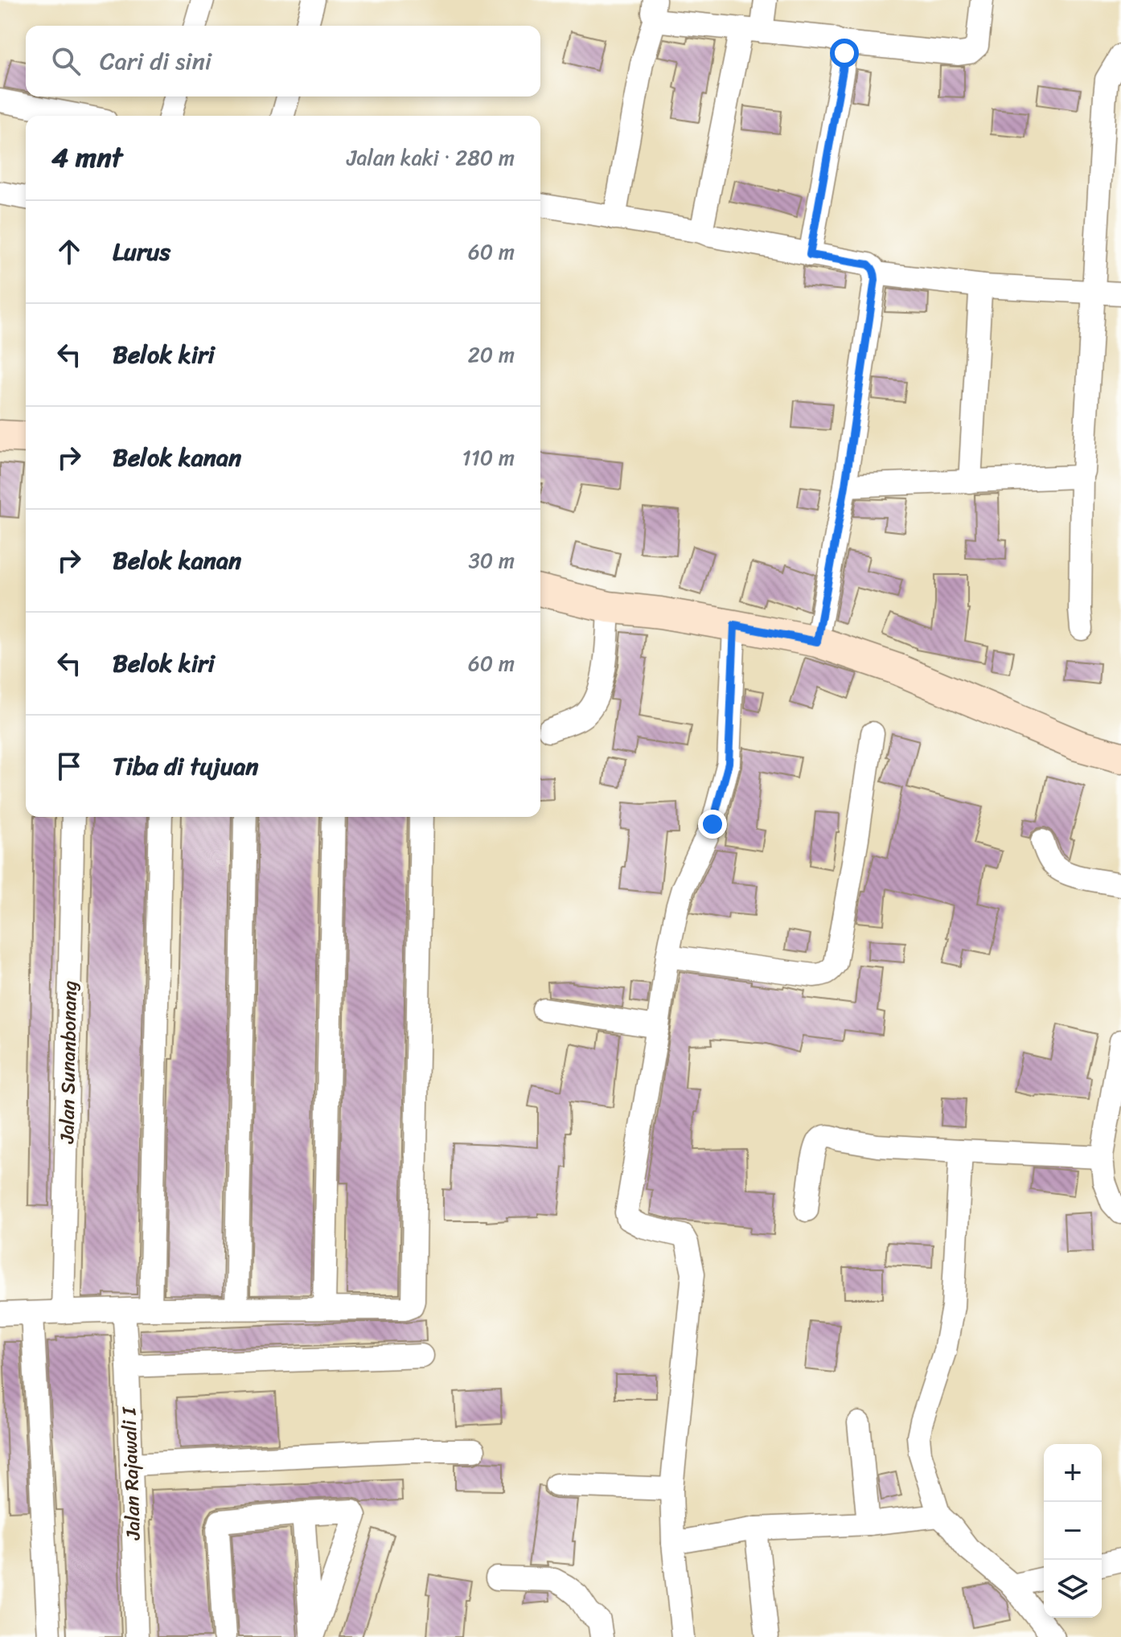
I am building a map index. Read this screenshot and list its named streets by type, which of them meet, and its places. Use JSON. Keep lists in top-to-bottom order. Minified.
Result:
{"streets":{"street":["Jalan Sunanbonang","Jalan Rajawali I"]},"page":{"search":"Cari di sini","heading":["4 mnt","Jalan kaki · 280 m"],"list":[["Lurus","60 m"],["Belok kiri","20 m"],["Belok kanan","110 m"],["Belok kanan","30 m"],["Belok kiri","60 m"],"Tiba di tujuan"],"map_buttons":["+","−"]}}
